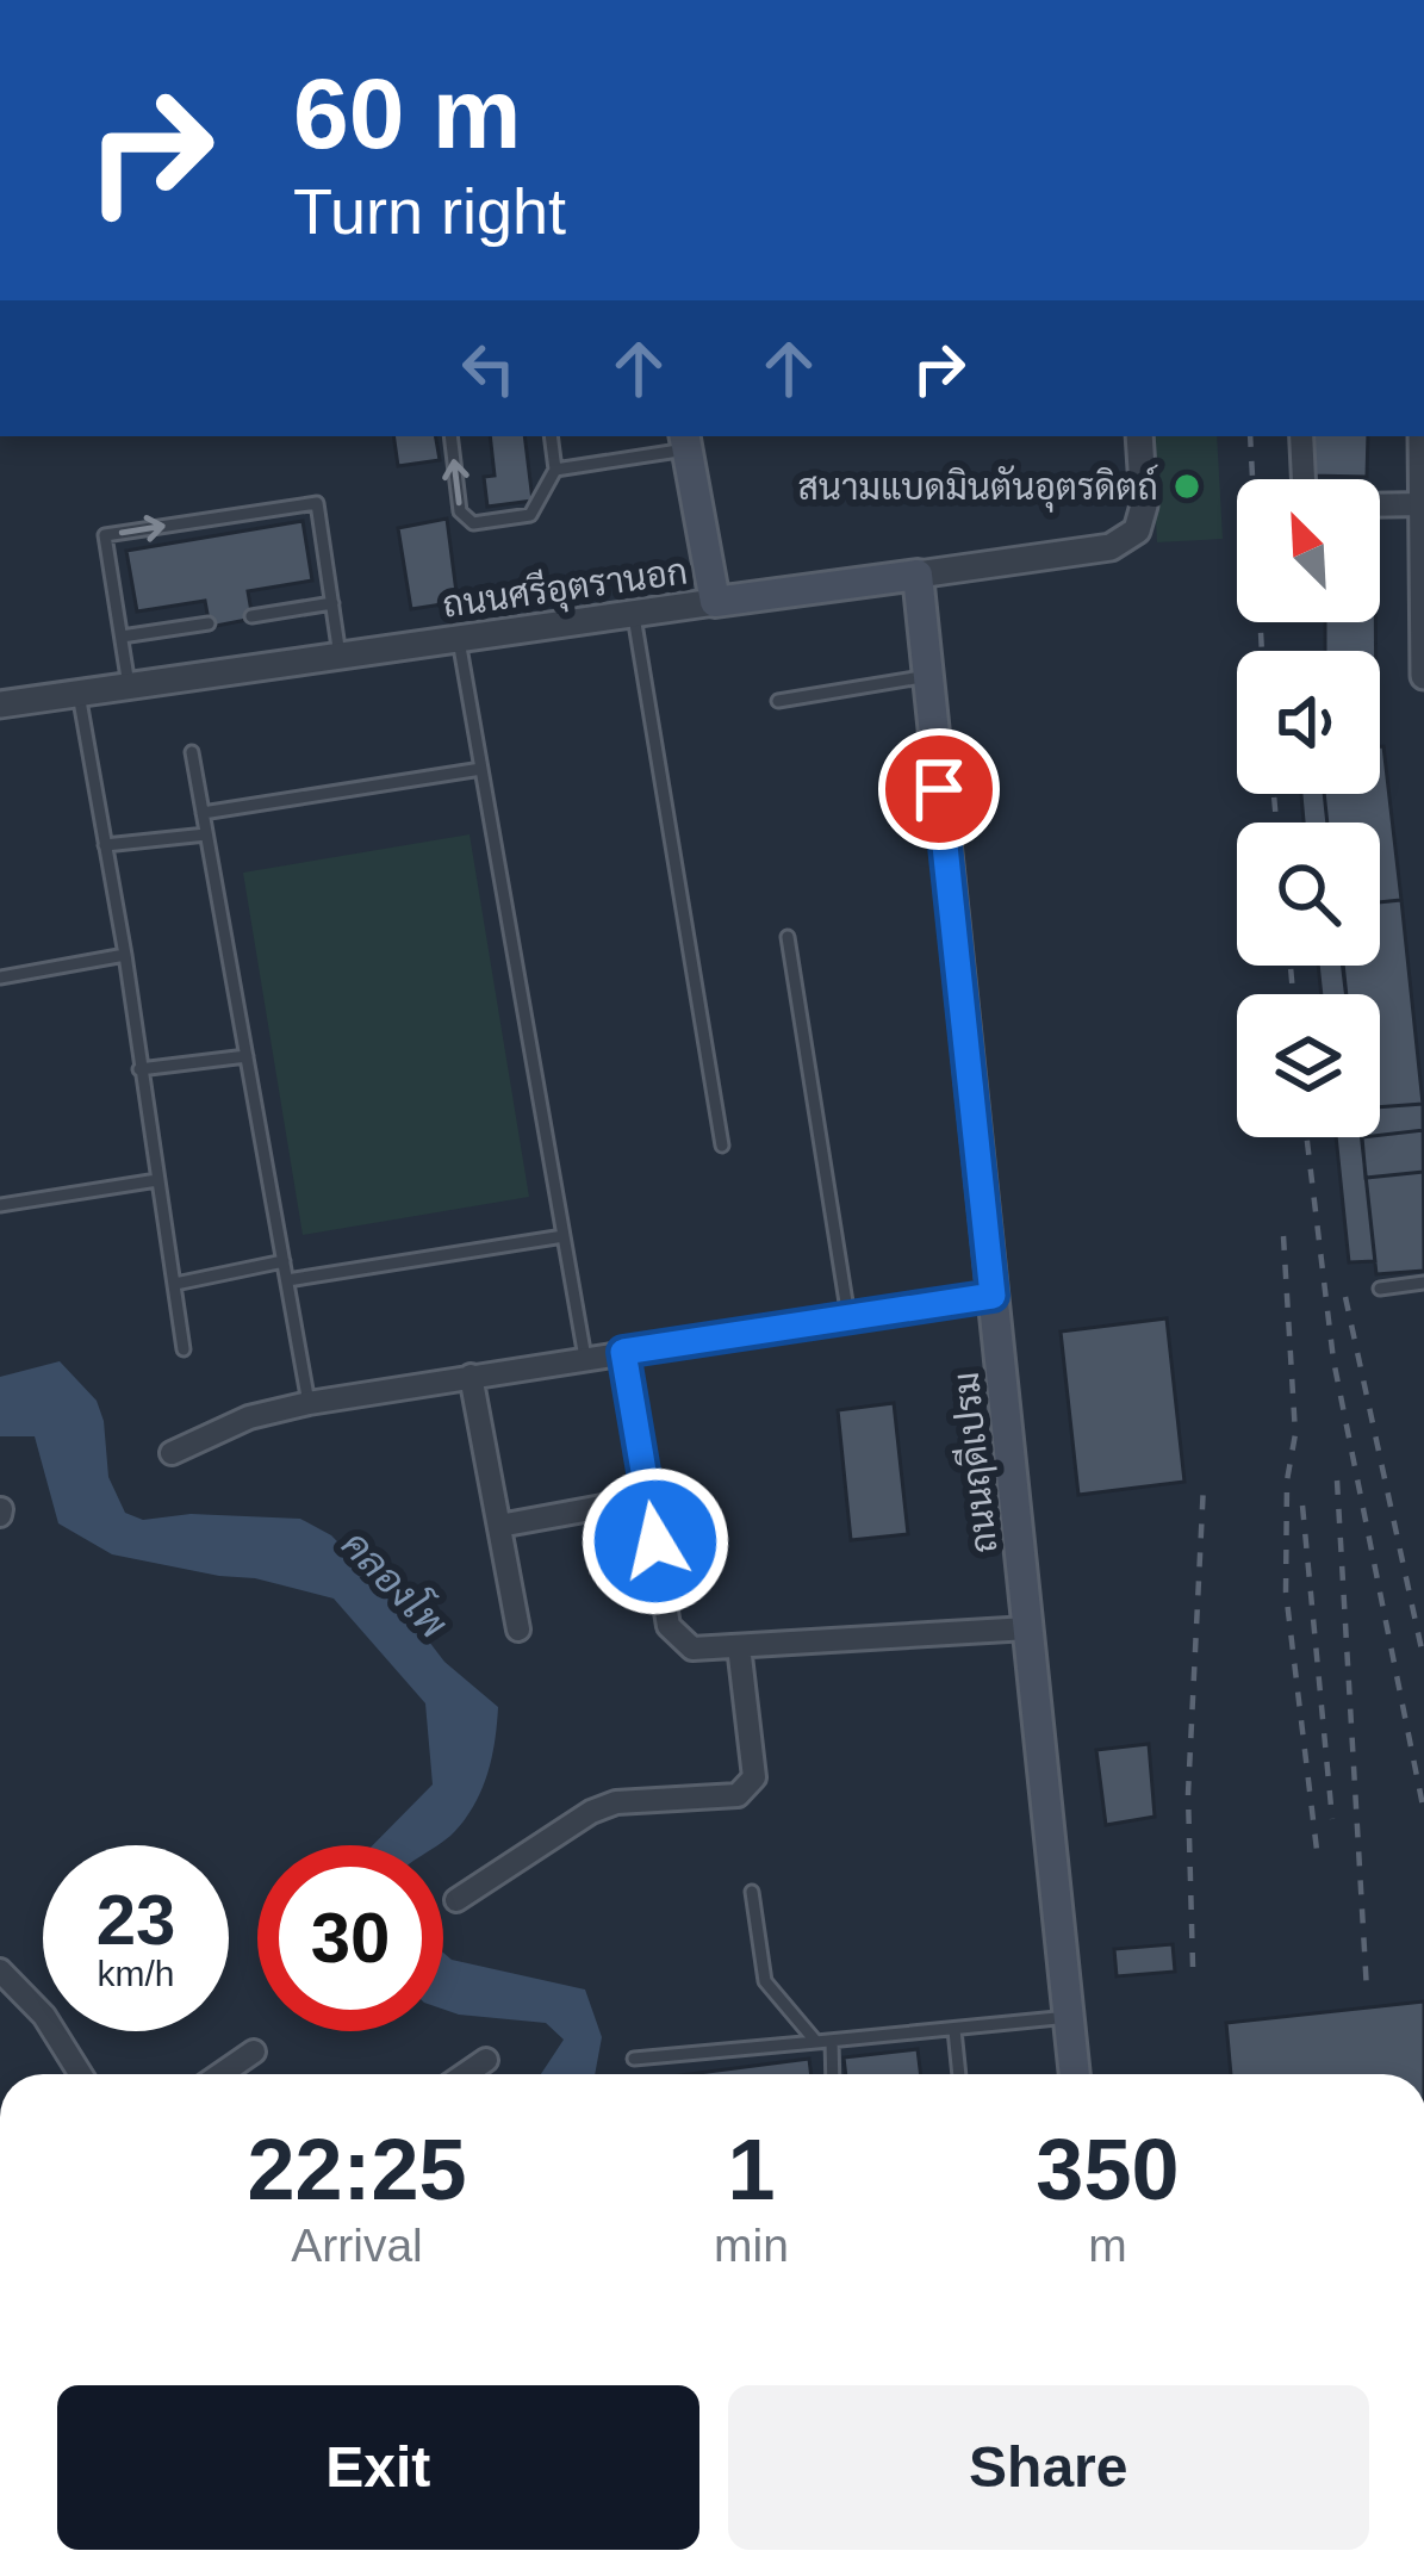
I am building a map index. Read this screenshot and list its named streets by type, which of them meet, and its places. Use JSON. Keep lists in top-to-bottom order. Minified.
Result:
{"streets":{"main road":["ถนนศรีอุตรานอก","ถนนฤดีเปรม"]},"crossings":[["ถนนศรีอุตรานอก","ถนนฤดีเปรม"]],"water":["คลองโพ"],"places":["สนามแบดมินตันอุตรดิตถ์"],"north":"top left","page":{"turn":["60 m","Turn right"],"speed":"23 km/h","limit":"30","eta":["22:25","Arrival","1","min","350","m"],"buttons":["Exit","Share"]}}
